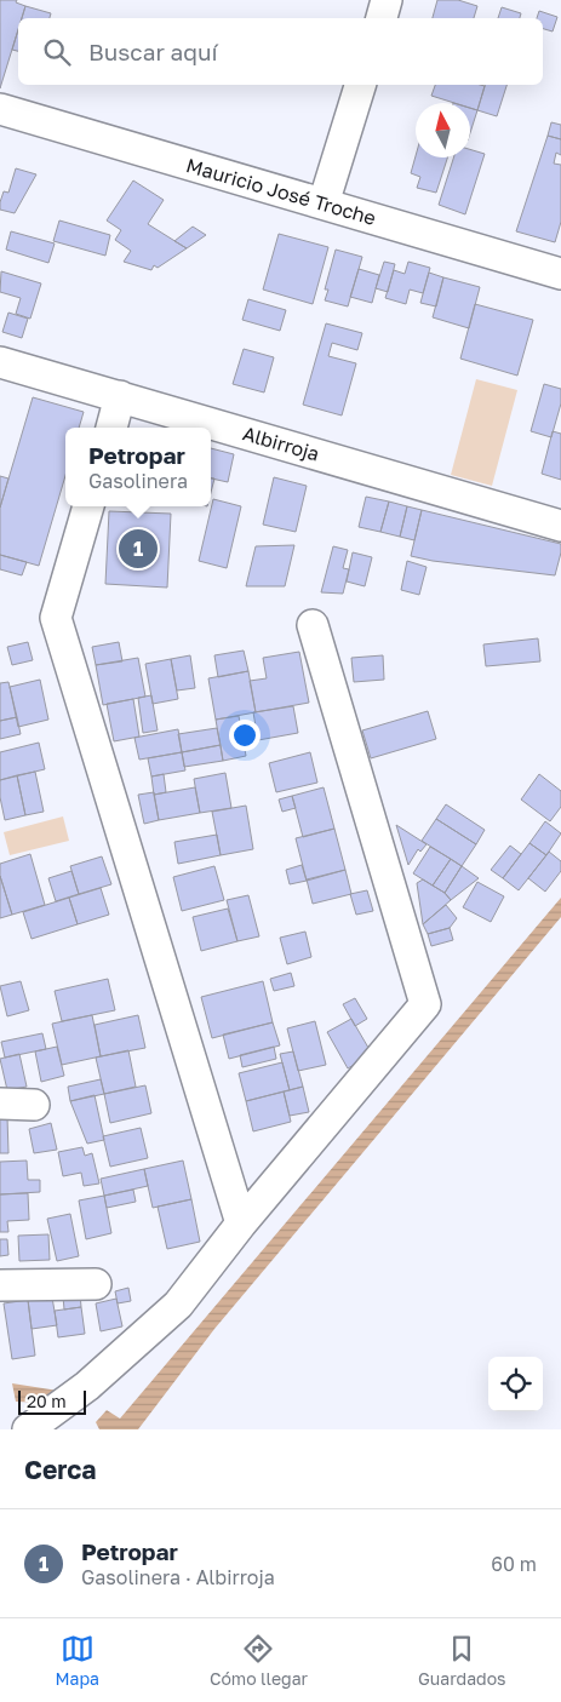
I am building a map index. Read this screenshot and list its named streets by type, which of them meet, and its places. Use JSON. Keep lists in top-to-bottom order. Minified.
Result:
{"streets":{"street":["Mauricio José Troche","Albirroja"]},"scale_bar":"20 m","north":"top","page":{"search":"Buscar aquí","popup":["Petropar","Gasolinera"],"pins":"1","scale":"20 m","heading":"Cerca","list":[{"mark":"1","name":"Petropar","note":"Gasolinera · Albirroja","value":"60 m"}],"nav":["Mapa","Cómo llegar","Guardados"]}}
